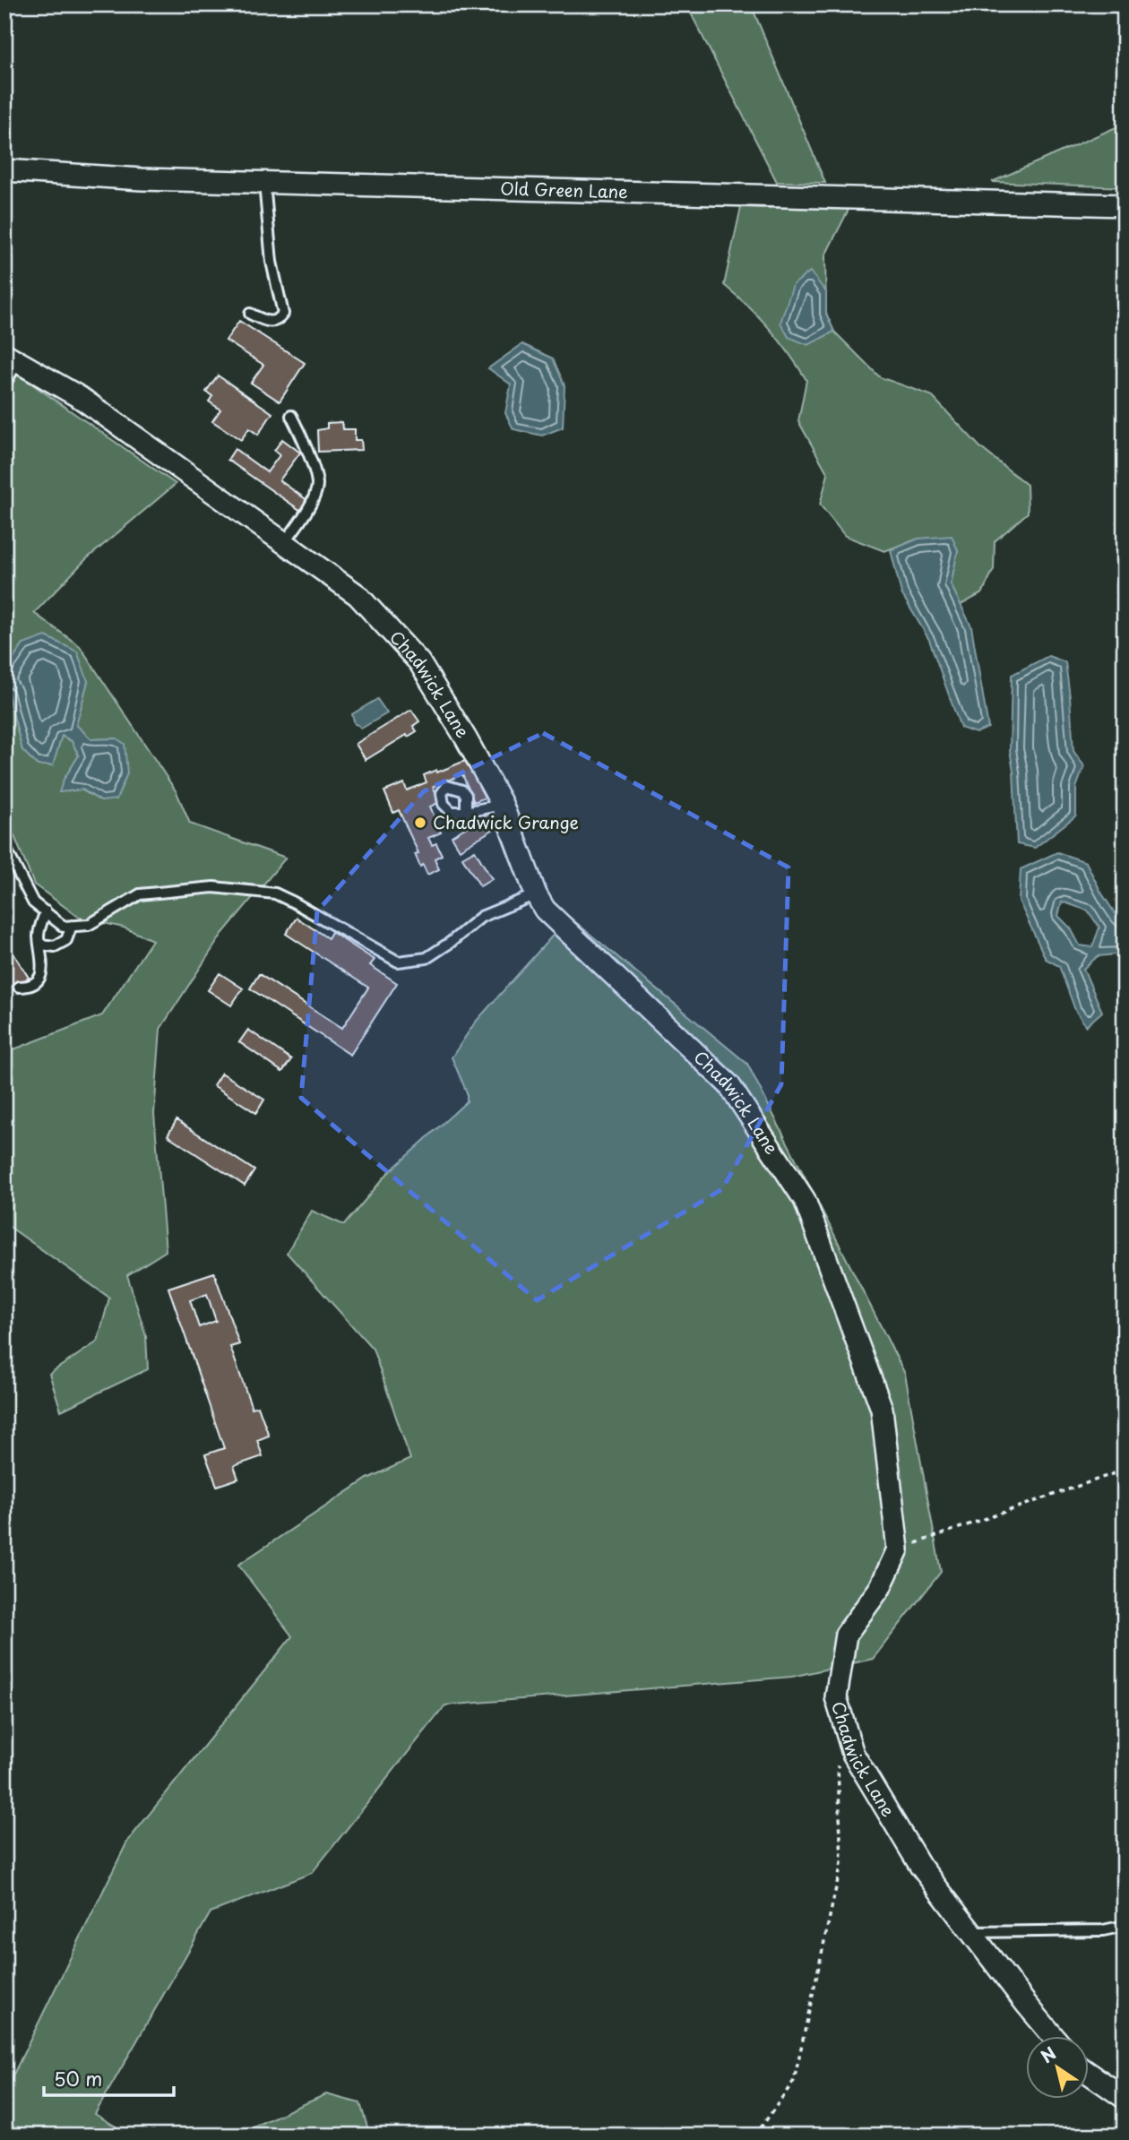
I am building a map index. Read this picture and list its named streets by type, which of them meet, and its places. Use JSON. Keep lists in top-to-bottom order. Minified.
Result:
{"streets":{"street":["Old Green Lane","Chadwick Lane"]},"places":["Chadwick Grange"],"scale_bar":"50 m","north":"top left"}
